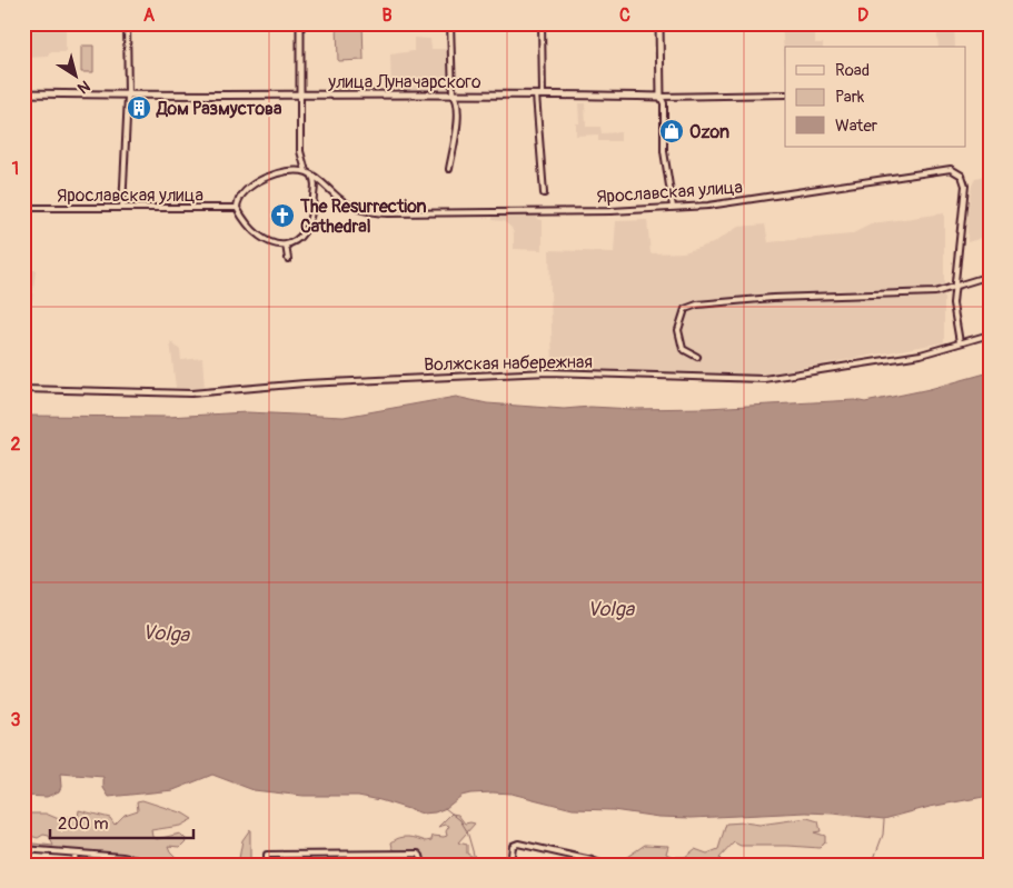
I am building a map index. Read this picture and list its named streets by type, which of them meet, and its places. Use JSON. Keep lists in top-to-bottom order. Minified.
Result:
{"streets":{"street":["улица Луначарского","Ярославская улица","Волжская набережная"]},"crossings":[["Ярославская улица","Волжская набережная"]],"water":["Volga"],"places":{"building":["Дом Размустова"],"shop":["Ozon"],"church":["The Resurrection Cathedral"]},"legend":["Road","Park","Water"],"scale_bar":"200 m","north":"bottom right","grid":{"columns":["A","B","C","D"],"rows":["1","2","3"]}}
